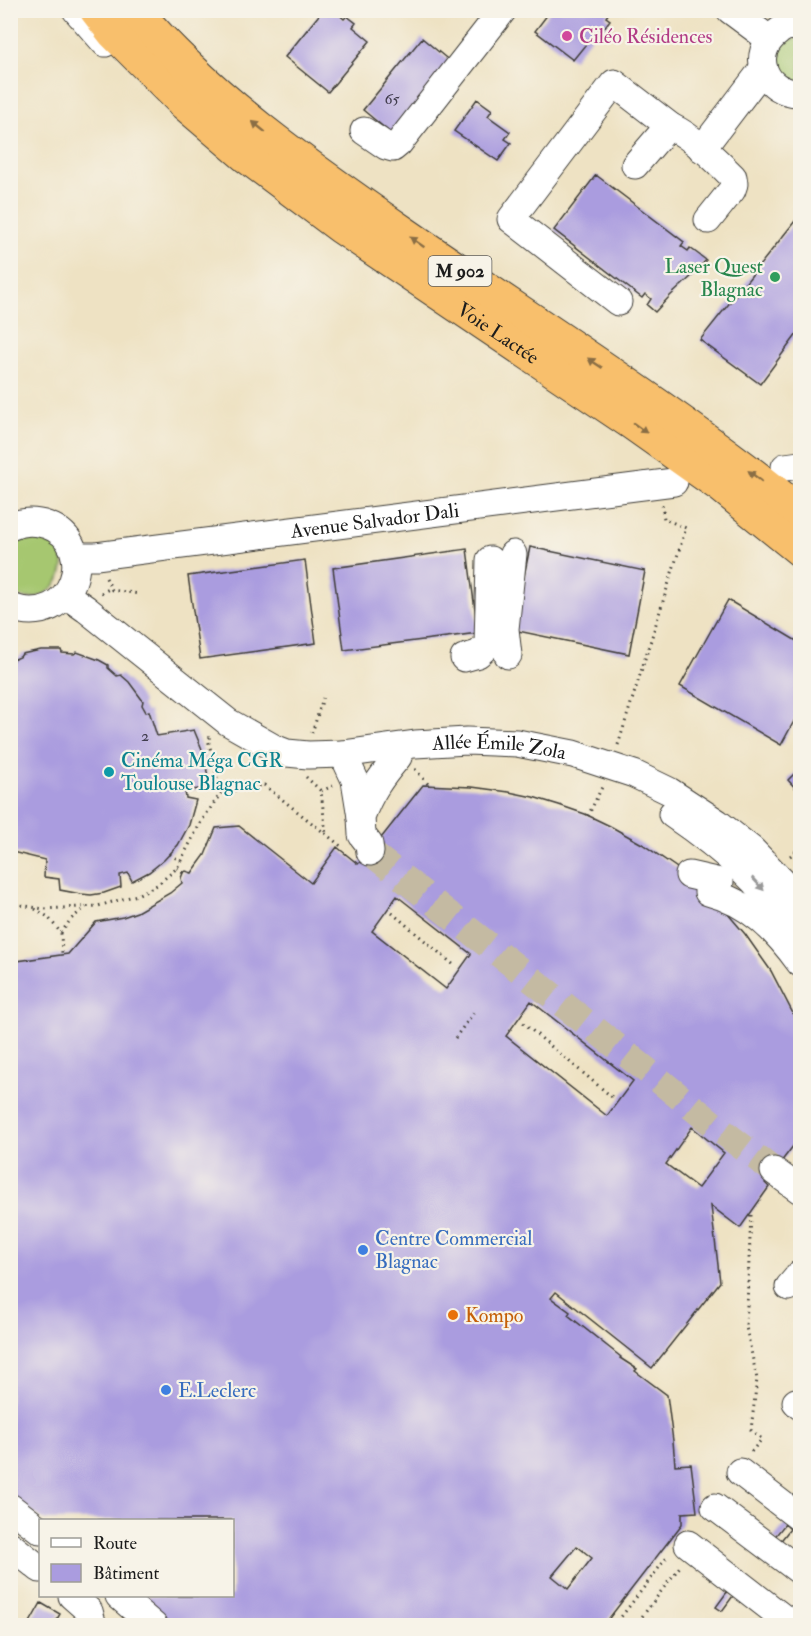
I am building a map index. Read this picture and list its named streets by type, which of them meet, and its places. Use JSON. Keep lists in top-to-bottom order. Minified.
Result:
{"streets":{"highway":["M 902","Voie Lactée"],"street":["Avenue Salvador Dali","Allée Émile Zola"]},"places":["Ciléo Résidences","Laser Quest Blagnac","Cinéma Méga CGR Toulouse Blagnac","Centre Commercial Blagnac","Kompo","E.Leclerc"],"house_numbers":["65","2"],"legend":["Route","Bâtiment"]}
